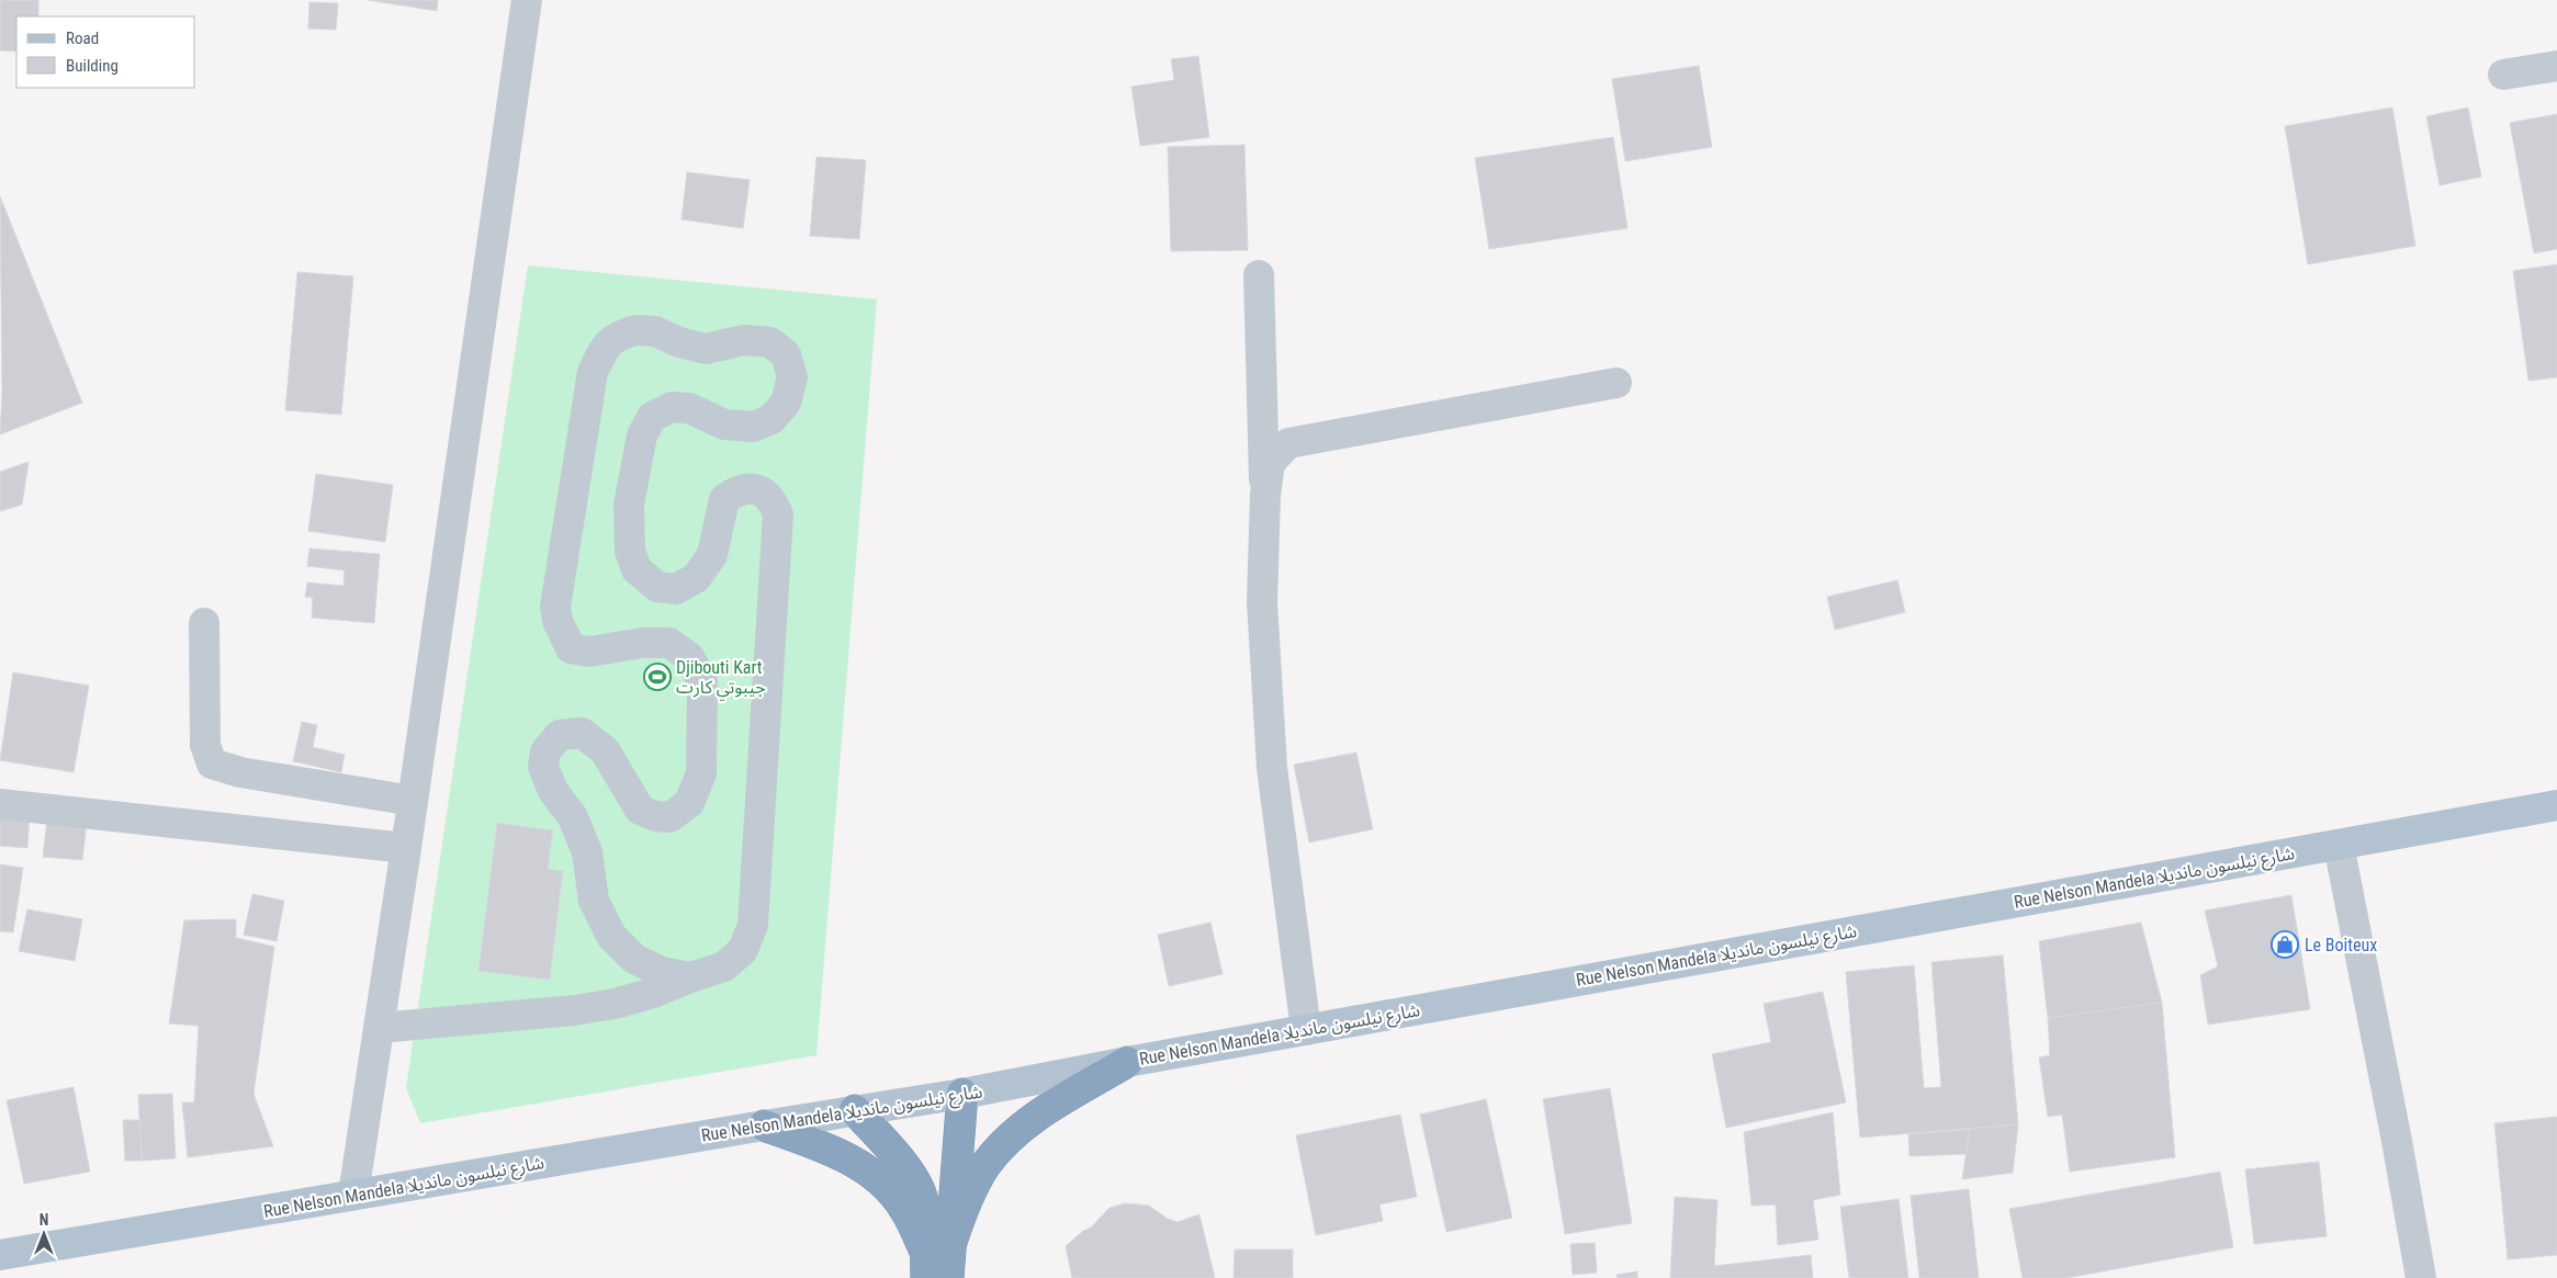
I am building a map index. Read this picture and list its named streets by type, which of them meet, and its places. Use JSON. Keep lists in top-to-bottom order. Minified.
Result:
{"streets":{"main road":["Rue Nelson Mandela شارع نيلسون مانديلا"]},"places":{"sports":["Djibouti Kart جيبوتي كارت"],"shop":["Le Boiteux"]},"legend":["Road","Building"],"north":"top"}
